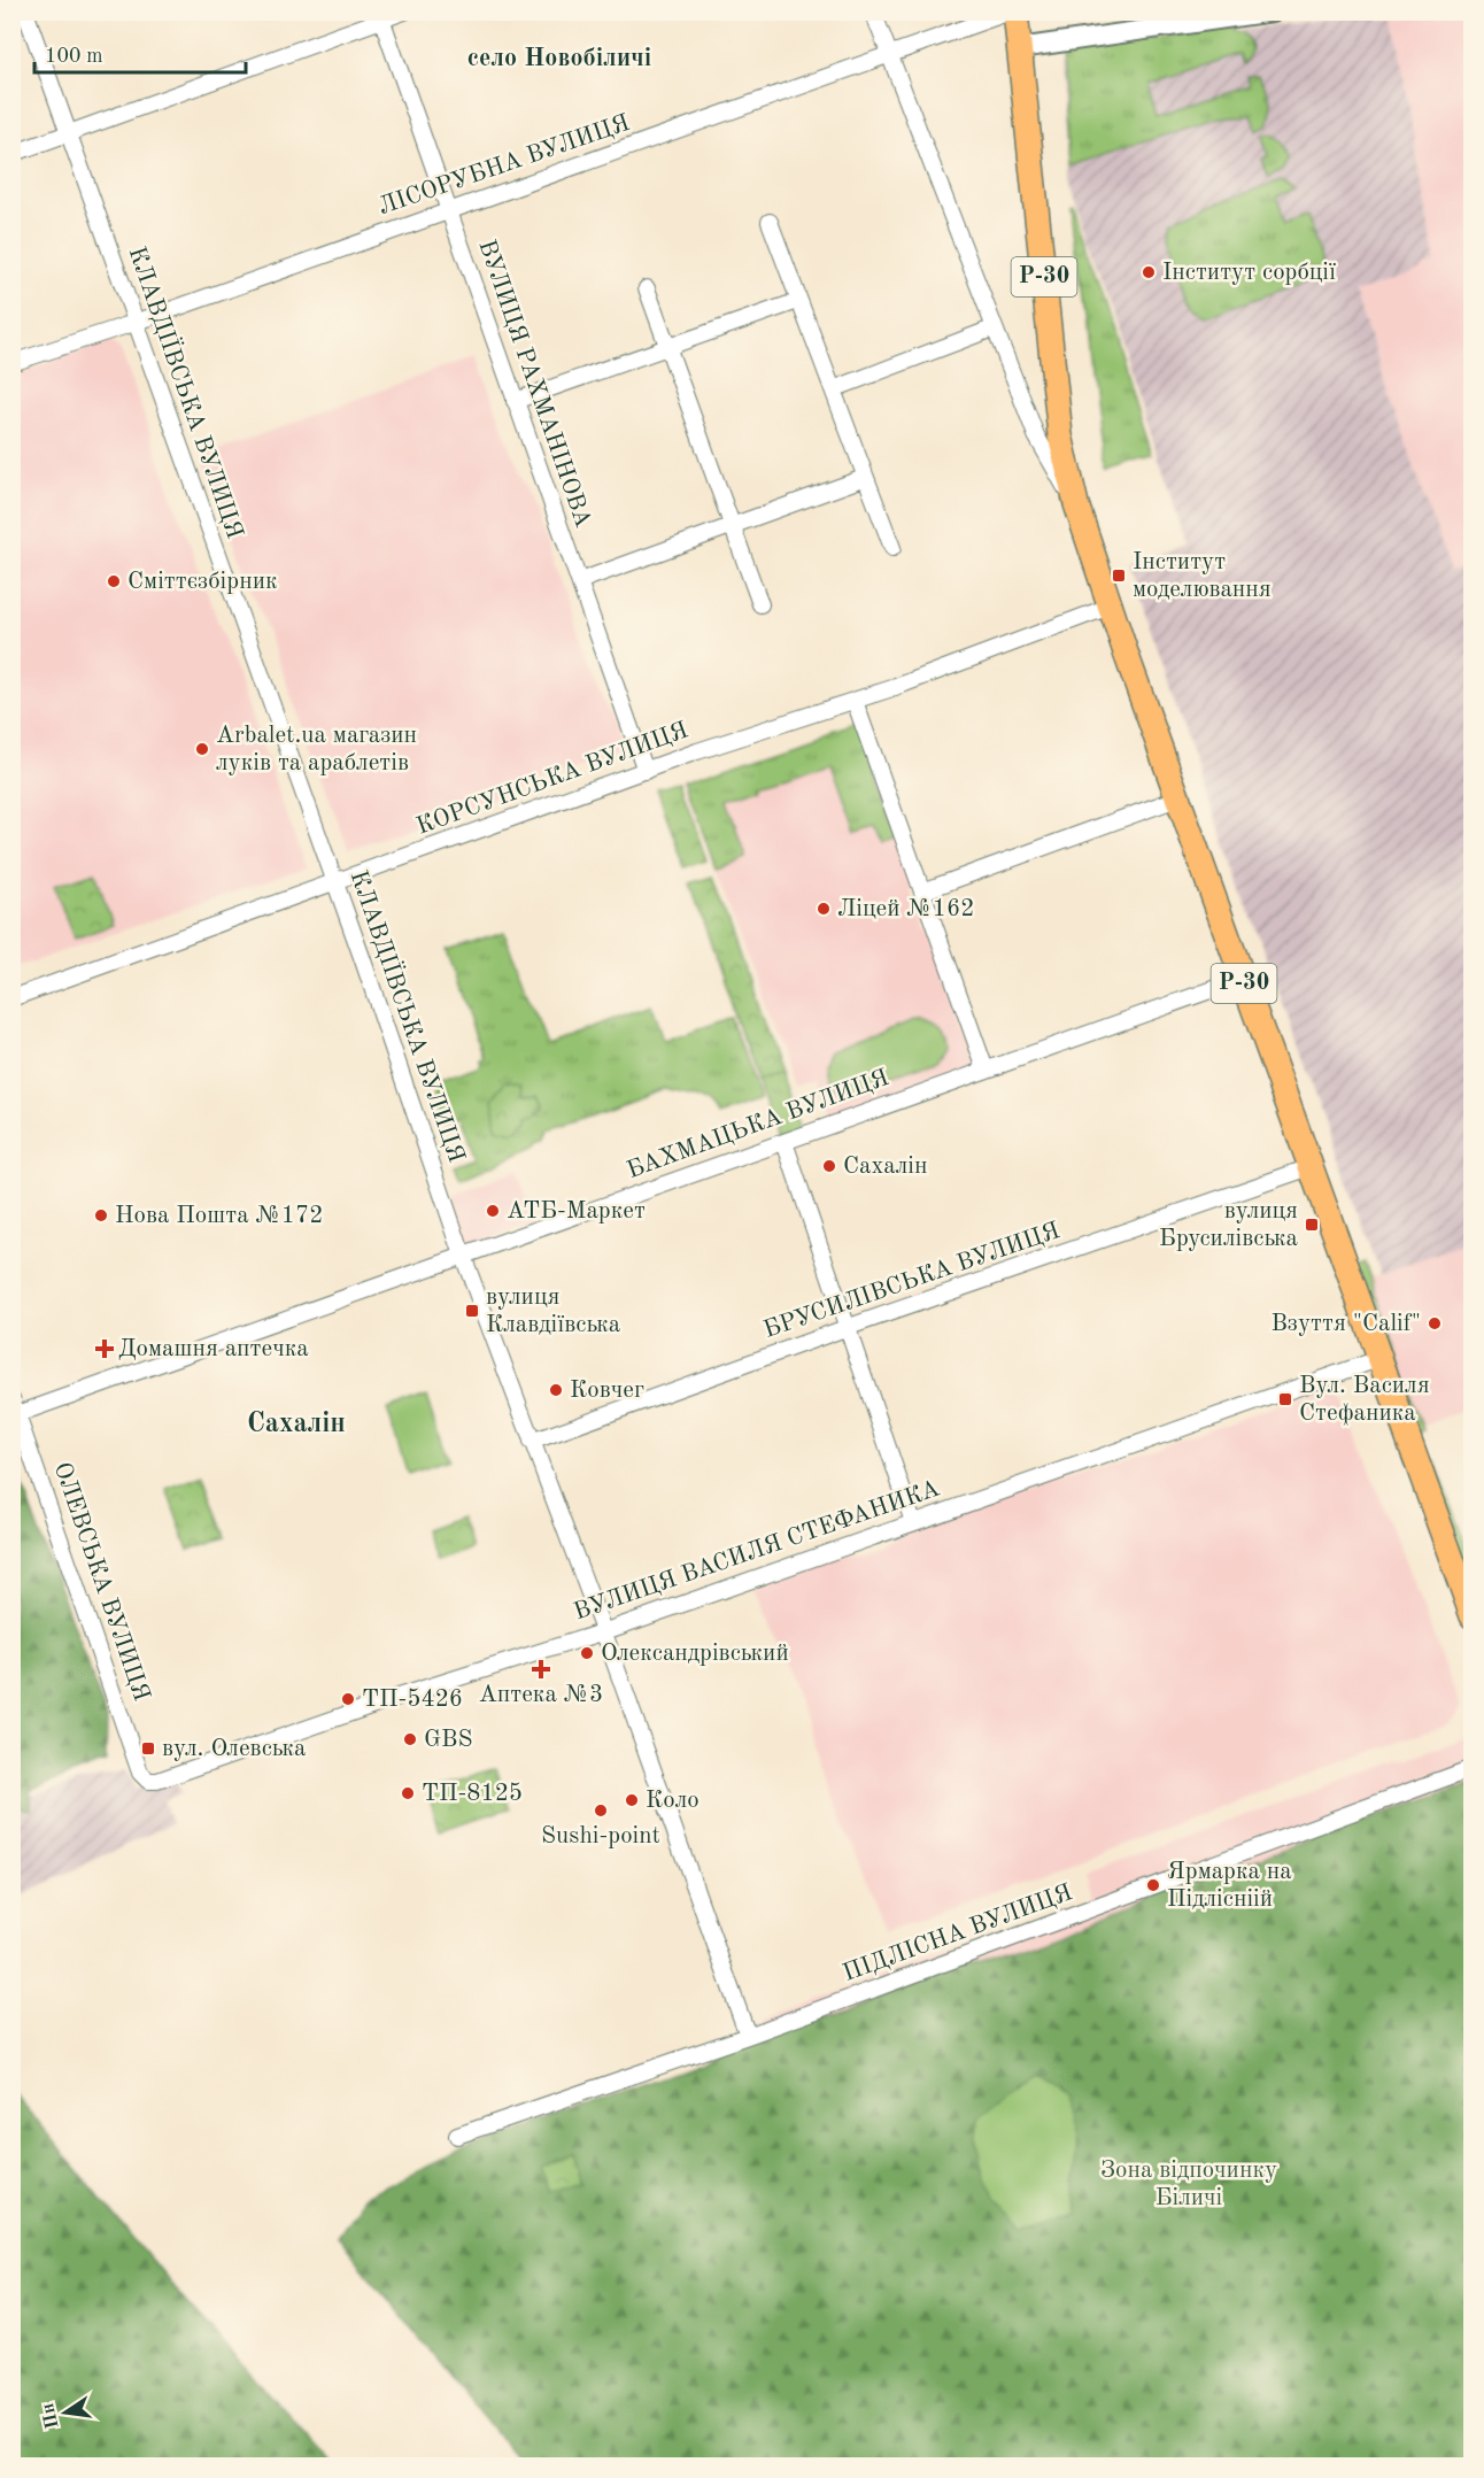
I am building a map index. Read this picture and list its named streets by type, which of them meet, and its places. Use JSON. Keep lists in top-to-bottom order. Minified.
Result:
{"streets":{"main road":["Р-30"],"street":["ЛІСОРУБНА ВУЛИЦЯ","ВУЛИЦЯ РАХМАНІНОВА","КЛАВДІЇВСЬКА ВУЛИЦЯ","КОРСУНСЬКА ВУЛИЦЯ","БАХМАЦЬКА ВУЛИЦЯ","БРУСИЛІВСЬКА ВУЛИЦЯ","ВУЛИЦЯ ВАСИЛЯ СТЕФАНИКА","ОЛЕВСЬКА ВУЛИЦЯ","ПІДЛІСНА ВУЛИЦЯ"]},"crossings":[["ЛІСОРУБНА ВУЛИЦЯ","Р-30"],["ЛІСОРУБНА ВУЛИЦЯ","ВУЛИЦЯ РАХМАНІНОВА"],["ЛІСОРУБНА ВУЛИЦЯ","КЛАВДІЇВСЬКА ВУЛИЦЯ"],["Р-30","КОРСУНСЬКА ВУЛИЦЯ"],["Р-30","БАХМАЦЬКА ВУЛИЦЯ"],["Р-30","БРУСИЛІВСЬКА ВУЛИЦЯ"],["Р-30","ВУЛИЦЯ ВАСИЛЯ СТЕФАНИКА"],["ВУЛИЦЯ РАХМАНІНОВА","КОРСУНСЬКА ВУЛИЦЯ"],["КЛАВДІЇВСЬКА ВУЛИЦЯ","КОРСУНСЬКА ВУЛИЦЯ"],["КЛАВДІЇВСЬКА ВУЛИЦЯ","БАХМАЦЬКА ВУЛИЦЯ"],["КЛАВДІЇВСЬКА ВУЛИЦЯ","БРУСИЛІВСЬКА ВУЛИЦЯ"],["КЛАВДІЇВСЬКА ВУЛИЦЯ","ВУЛИЦЯ ВАСИЛЯ СТЕФАНИКА"],["КЛАВДІЇВСЬКА ВУЛИЦЯ","ПІДЛІСНА ВУЛИЦЯ"],["БАХМАЦЬКА ВУЛИЦЯ","ОЛЕВСЬКА ВУЛИЦЯ"],["ВУЛИЦЯ ВАСИЛЯ СТЕФАНИКА","ОЛЕВСЬКА ВУЛИЦЯ"]],"districts":["село Новобіличі","Сахалін"],"parks":["Зона відпочинку Біличі"],"places":{"other":["Інститут сорбції","Сміттєзбірник","Arbalet.ua магазин луків та араблетів","Ліцей №162","Сахалін","АТБ-Маркет","Нова Пошта №172","Взуття \"Calif\"","Ковчег","Олександрівський","ТП-5426","GBS","ТП-8125","Коло","Sushi-point","Ярмарка на Підлісніій"],"transit":["Інститут моделювання","вулиця Брусилівська","вулиця Клавдіївська","Вул. Василя Стефаника","вул. Олевська"],"health":["Домашня аптечка","Аптека №3"]},"scale_bar":"100 m","north":"left"}
